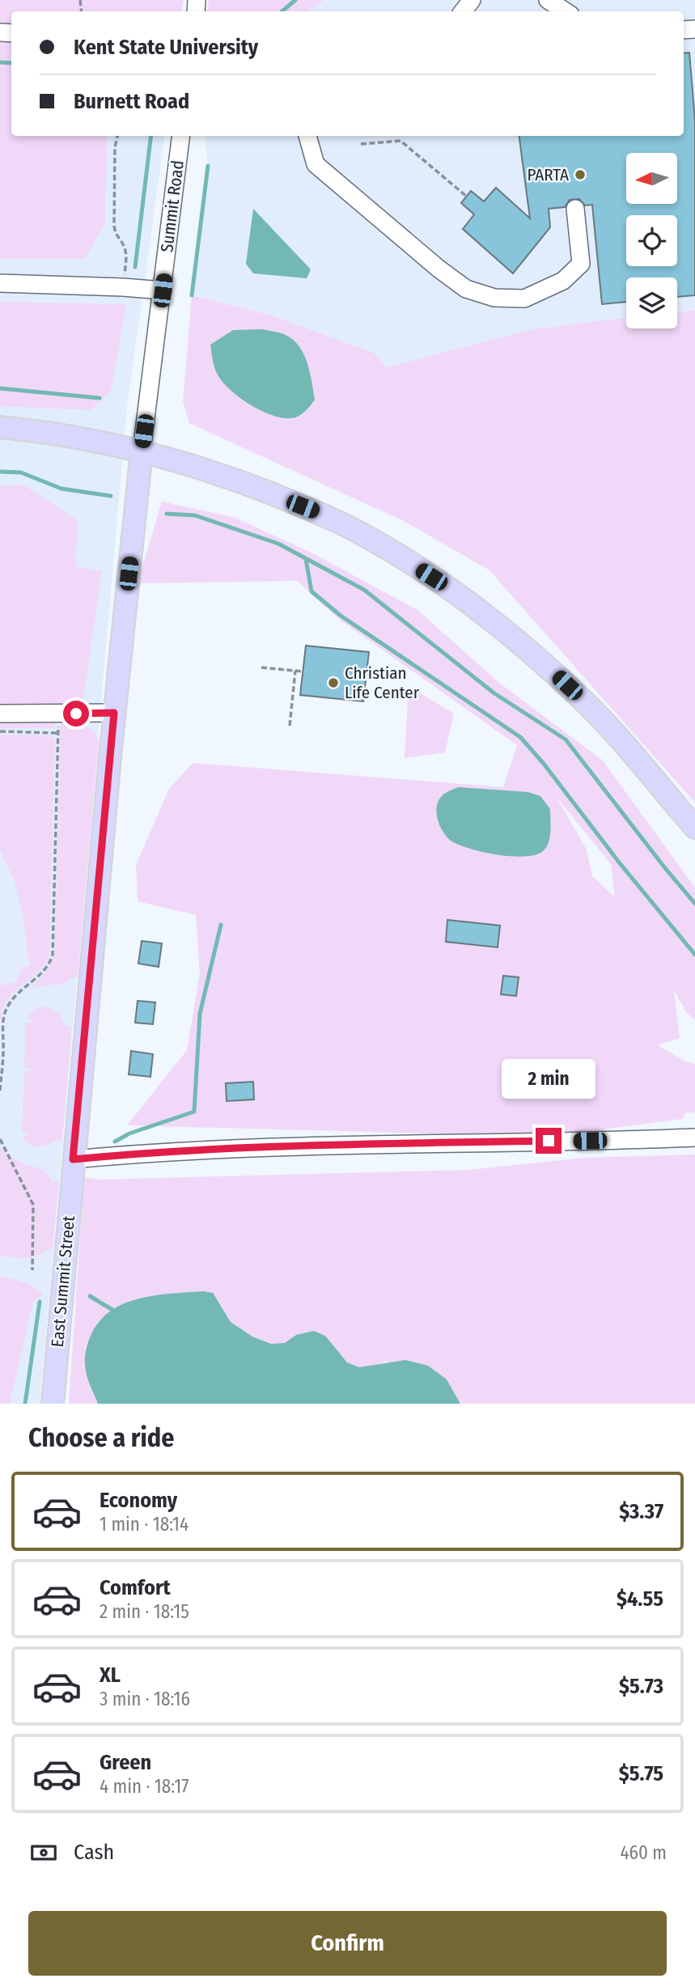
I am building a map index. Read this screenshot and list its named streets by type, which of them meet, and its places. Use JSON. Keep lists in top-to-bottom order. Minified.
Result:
{"streets":{"main road":["Summit Road","East Summit Street"]},"crossings":[["Summit Road","East Summit Street"]],"places":["PARTA","Christian Life Center"],"north":"left","page":{"banner":["Kent State University","Burnett Road"],"bubble":"2 min","heading":"Choose a ride","list":[{"name":"Economy","note":"1 min · 18:14","value":"$3.37"},{"name":"Comfort","note":"2 min · 18:15","value":"$4.55"},{"name":"XL","note":"3 min · 18:16","value":"$5.73"},{"name":"Green","note":"4 min · 18:17","value":"$5.75"}],"pay":["Cash","460 m"],"buttons":"Confirm"}}
